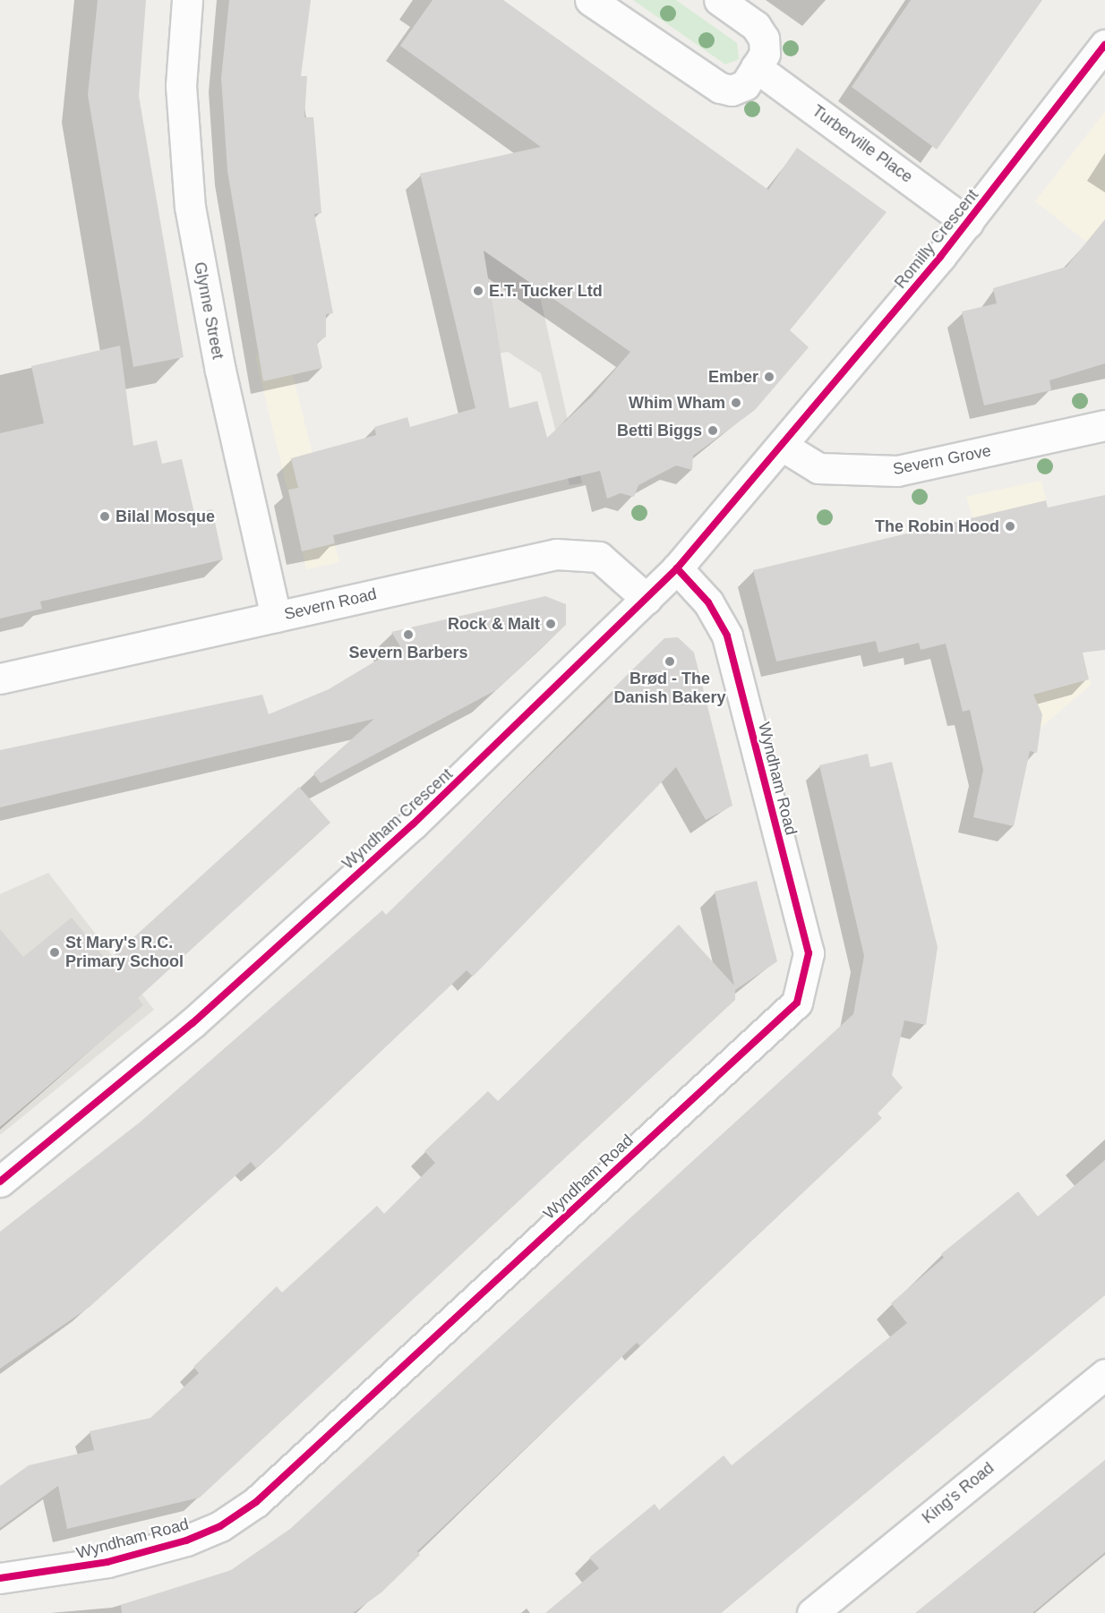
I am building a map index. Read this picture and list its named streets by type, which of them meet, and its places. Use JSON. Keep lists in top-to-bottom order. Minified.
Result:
{"streets":{"street":["Turberville Place","Romilly Crescent","Glynne Street","Severn Grove","Severn Road","Wyndham Road","Wyndham Crescent","King's Road"]},"crossings":[["Turberville Place","Romilly Crescent"],["Romilly Crescent","Severn Grove"],["Romilly Crescent","Wyndham Crescent"],["Glynne Street","Severn Road"],["Severn Grove","Wyndham Crescent"],["Severn Road","Wyndham Crescent"],["Wyndham Road","Wyndham Crescent"]],"places":["E.T. Tucker Ltd","Ember","Whim Wham","Betti Biggs","Bilal Mosque","The Robin Hood","Rock & Malt","Severn Barbers","Brød - The Danish Bakery","St Mary's R.C. Primary School"]}
